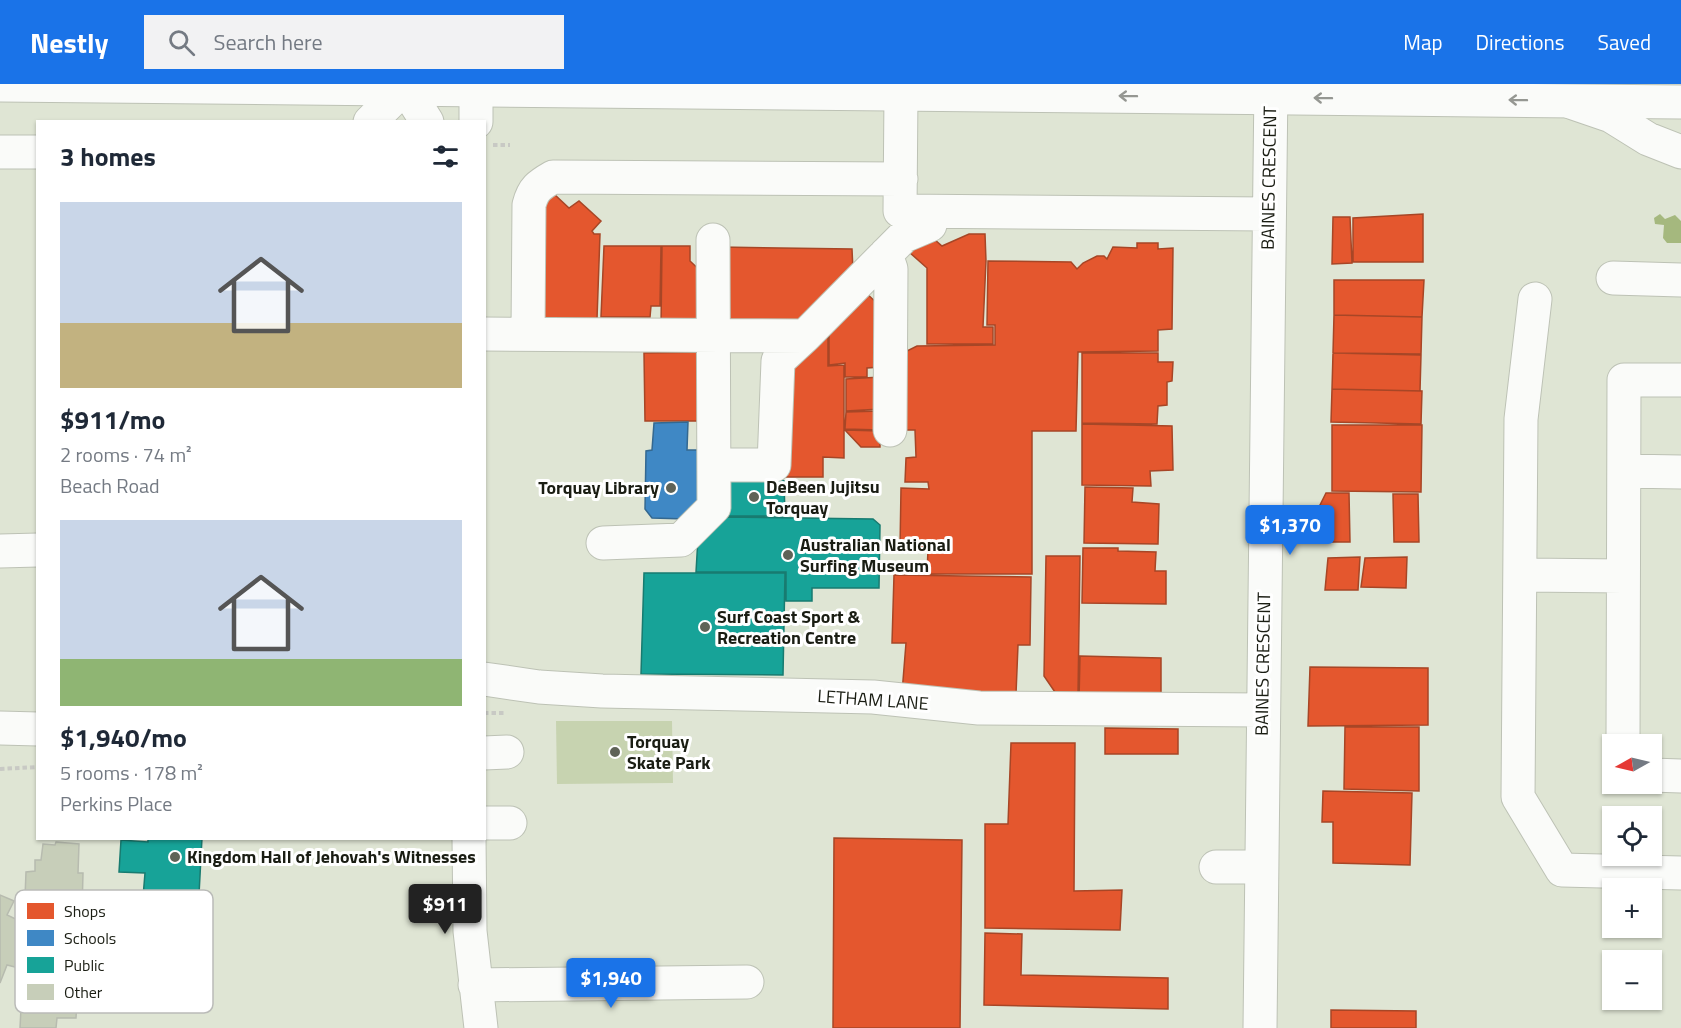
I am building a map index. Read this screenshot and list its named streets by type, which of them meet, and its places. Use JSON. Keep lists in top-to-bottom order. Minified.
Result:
{"streets":{"street":["BAINES CRESCENT","LETHAM LANE"]},"crossings":[["BAINES CRESCENT","LETHAM LANE"]],"places":["Torquay Library","DeBeen Jujitsu Torquay","Australian National Surfing Museum","Surf Coast Sport & Recreation Centre","Torquay Skate Park","Kingdom Hall of Jehovah's Witnesses"],"legend":["Shops","Schools","Public","Other"],"north":"left","page":{"header":"Nestly","search":"Search here","nav":["Map","Directions","Saved"],"heading":"3 homes","list":[{"name":"$911/mo","note":"2 rooms · 74 m² · Beach Road"},{"name":"$1,940/mo","note":"5 rooms · 178 m² · Perkins Place"}],"price":["$1,370","$911","$1,940"],"map_buttons":["+","−"]}}
